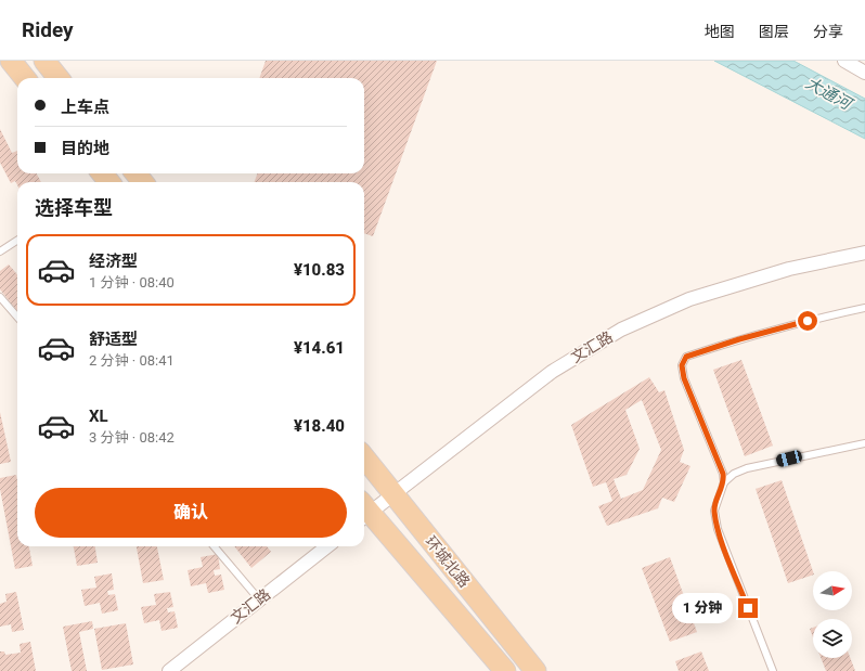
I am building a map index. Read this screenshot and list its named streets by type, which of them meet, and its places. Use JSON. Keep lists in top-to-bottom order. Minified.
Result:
{"streets":{"main road":["环城北路"],"street":["文汇路"]},"crossings":[["文汇路","环城北路"]],"water":["大通河"],"north":"right","page":{"header":"Ridey","nav":["地图","图层","分享"],"banner":["上车点","目的地"],"heading":"选择车型","list":[{"name":"经济型","note":"1 分钟 · 08:40","value":"¥10.83"},{"name":"舒适型","note":"2 分钟 · 08:41","value":"¥14.61"},{"name":"XL","note":"3 分钟 · 08:42","value":"¥18.40"}],"buttons":"确认","bubble":"1 分钟"}}
